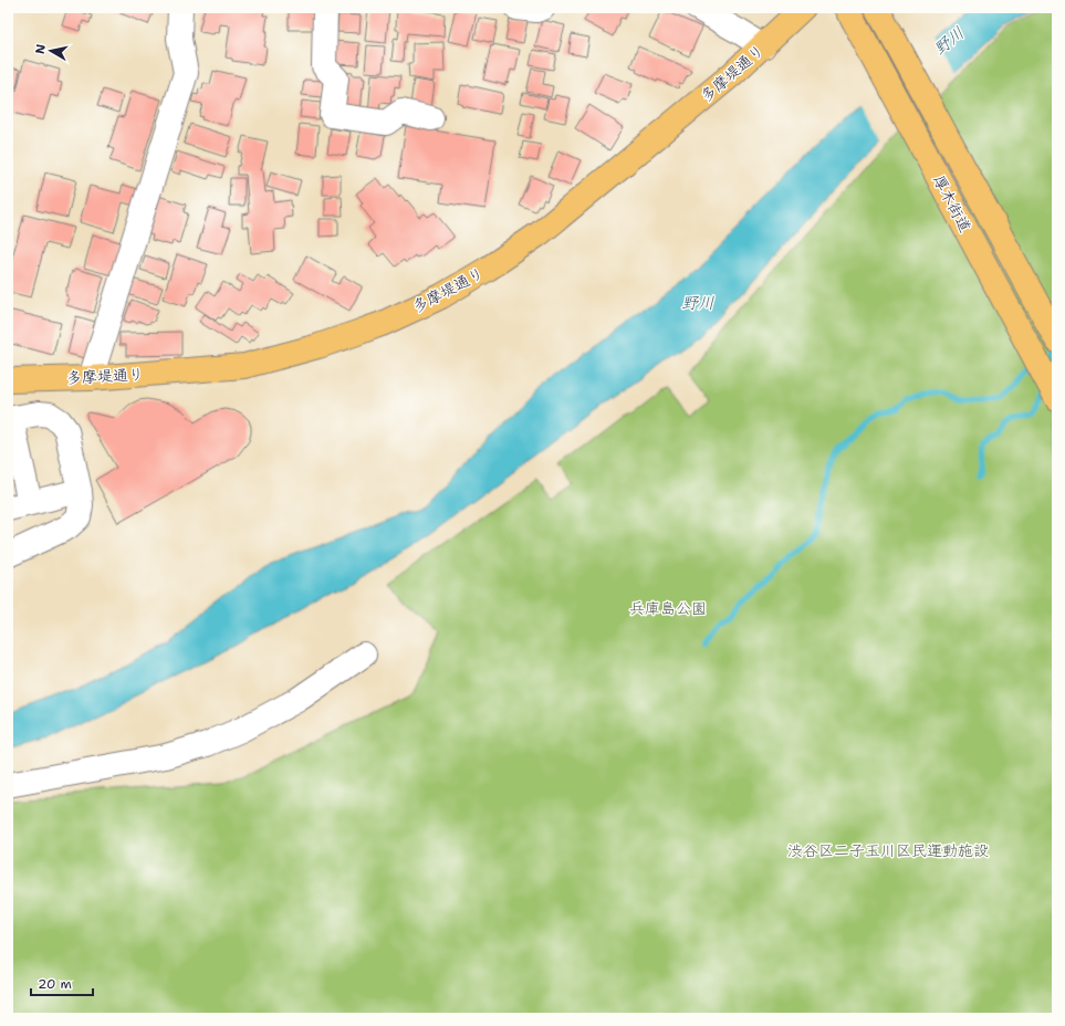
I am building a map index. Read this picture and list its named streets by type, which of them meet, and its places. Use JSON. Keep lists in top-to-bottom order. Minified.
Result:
{"streets":{"main road":["多摩堤通り","厚木街道"]},"water":["野川"],"parks":["兵庫島公園","渋谷区二子玉川区民運動施設"],"scale_bar":"20 m","north":"left"}
